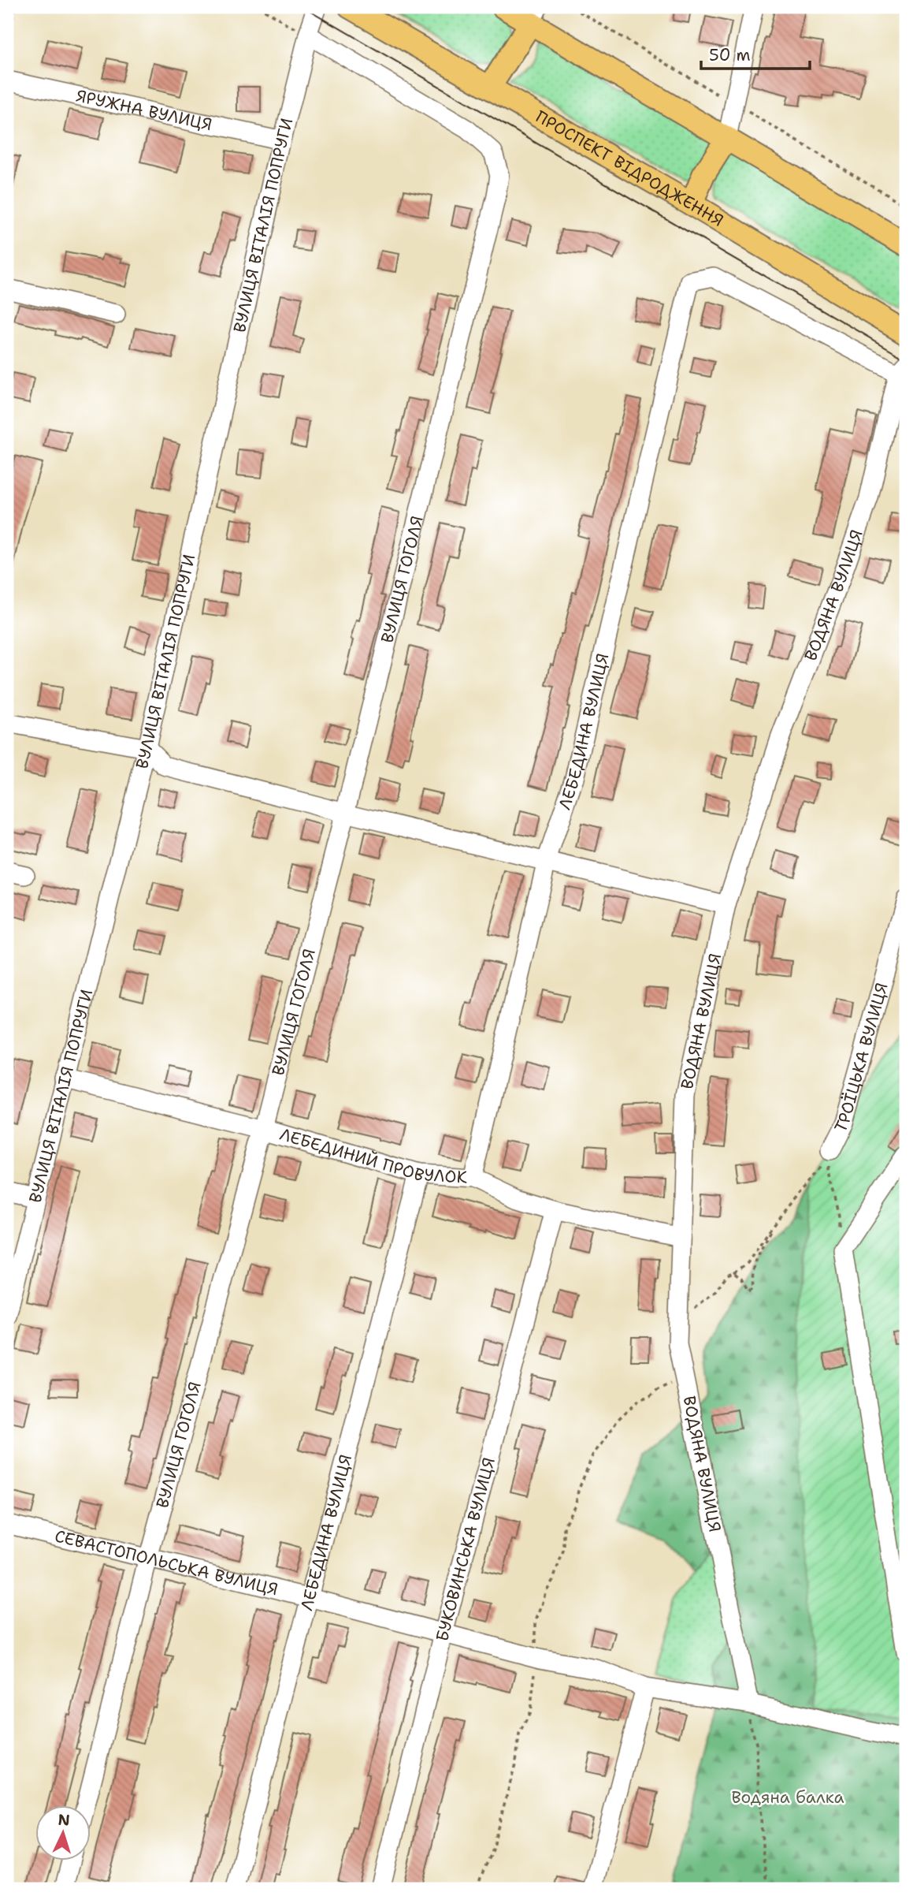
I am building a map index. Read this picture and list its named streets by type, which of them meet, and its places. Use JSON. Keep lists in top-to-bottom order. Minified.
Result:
{"streets":{"main road":["ПРОСПЕКТ ВІДРОДЖЕННЯ"],"street":["ЯРУЖНА ВУЛИЦЯ","ВУЛИЦЯ ВІТАЛІЯ ПОПРУГИ","ВУЛИЦЯ ГОГОЛЯ","ВОДЯНА ВУЛИЦЯ","ЛЕБЕДИНА ВУЛИЦЯ","ТРОЇЦЬКА ВУЛИЦЯ","ЛЕБЕДИНИЙ ПРОВУЛОК","БУКОВИНСЬКА ВУЛИЦЯ","СЕВАСТОПОЛЬСЬКА ВУЛИЦЯ"]},"crossings":[["ЯРУЖНА ВУЛИЦЯ","ВУЛИЦЯ ВІТАЛІЯ ПОПРУГИ"],["ВУЛИЦЯ ВІТАЛІЯ ПОПРУГИ","ВУЛИЦЯ ГОГОЛЯ"],["ВУЛИЦЯ ВІТАЛІЯ ПОПРУГИ","ЛЕБЕДИНИЙ ПРОВУЛОК"],["ВУЛИЦЯ ГОГОЛЯ","ЛЕБЕДИНИЙ ПРОВУЛОК"],["ВУЛИЦЯ ГОГОЛЯ","СЕВАСТОПОЛЬСЬКА ВУЛИЦЯ"],["ВОДЯНА ВУЛИЦЯ","ЛЕБЕДИНА ВУЛИЦЯ"],["ВОДЯНА ВУЛИЦЯ","ЛЕБЕДИНИЙ ПРОВУЛОК"],["ВОДЯНА ВУЛИЦЯ","СЕВАСТОПОЛЬСЬКА ВУЛИЦЯ"],["ЛЕБЕДИНА ВУЛИЦЯ","ЛЕБЕДИНИЙ ПРОВУЛОК"],["ЛЕБЕДИНА ВУЛИЦЯ","СЕВАСТОПОЛЬСЬКА ВУЛИЦЯ"],["ЛЕБЕДИНИЙ ПРОВУЛОК","БУКОВИНСЬКА ВУЛИЦЯ"],["БУКОВИНСЬКА ВУЛИЦЯ","СЕВАСТОПОЛЬСЬКА ВУЛИЦЯ"]],"parks":["Водяна балка"],"scale_bar":"50 m","north":"top"}
